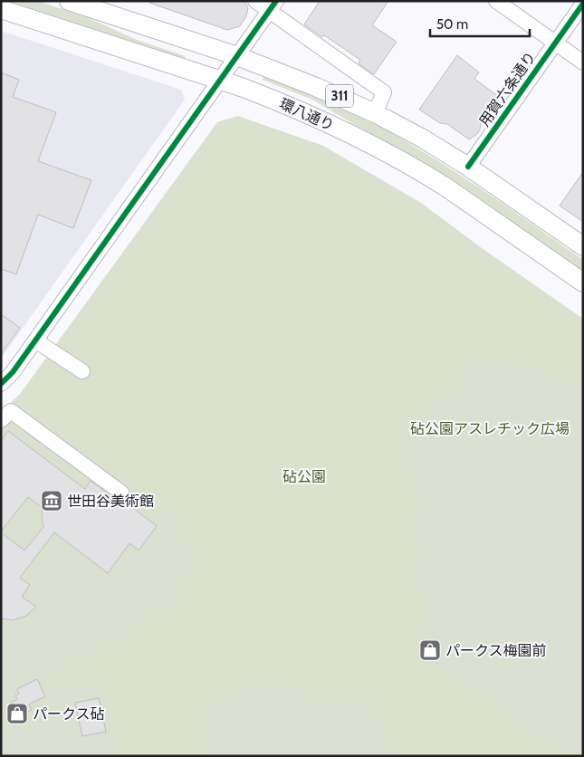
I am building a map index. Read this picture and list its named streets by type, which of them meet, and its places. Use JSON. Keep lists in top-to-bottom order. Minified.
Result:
{"streets":{"main road":["311","環八通り"],"street":["用賀六条通り"]},"crossings":[["用賀六条通り","環八通り"]],"parks":["砧公園アスレチック広場","砧公園"],"places":{"museum":["世田谷美術館"],"shop":["パークス梅園前","パークス砧"]},"scale_bar":"50 m"}
